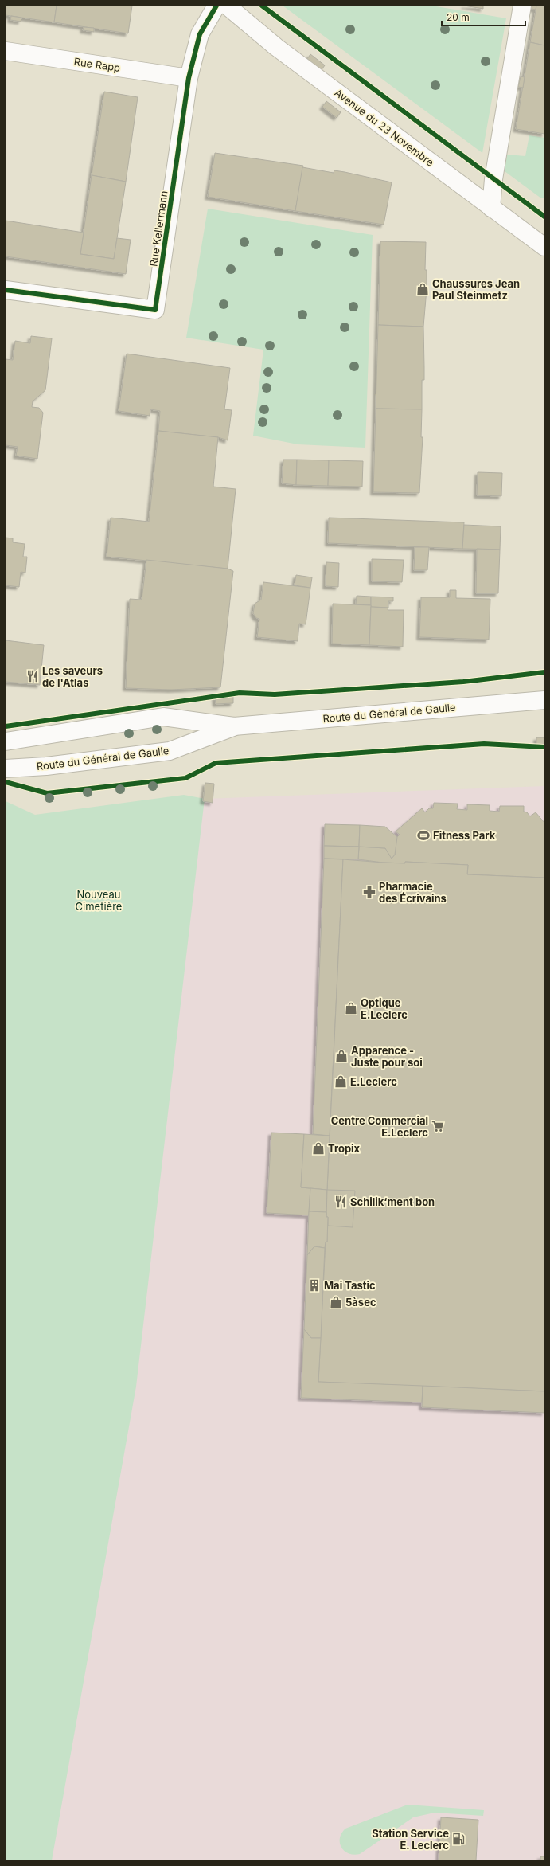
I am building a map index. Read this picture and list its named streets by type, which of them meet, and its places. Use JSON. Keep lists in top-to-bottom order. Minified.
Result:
{"streets":{"street":["Rue Rapp","Avenue du 23 Novembre","Rue Kellermann","Route du Général de Gaulle"]},"crossings":[["Rue Rapp","Rue Kellermann"]],"parks":["Nouveau Cimetière"],"places":{"shop":["Chaussures Jean Paul Steinmetz","Optique E.Leclerc","Apparence - Juste pour soi","E.Leclerc","Tropix","5àsec"],"restaurant":["Les saveurs de l'Atlas","Schilik‘ment bon"],"sports":["Fitness Park"],"pharmacy":["Pharmacie des Écrivains"],"supermarket":["Centre Commercial E.Leclerc"],"building":["Mai Tastic"],"fuel station":["Station Service E. Leclerc"]},"scale_bar":"20 m"}
